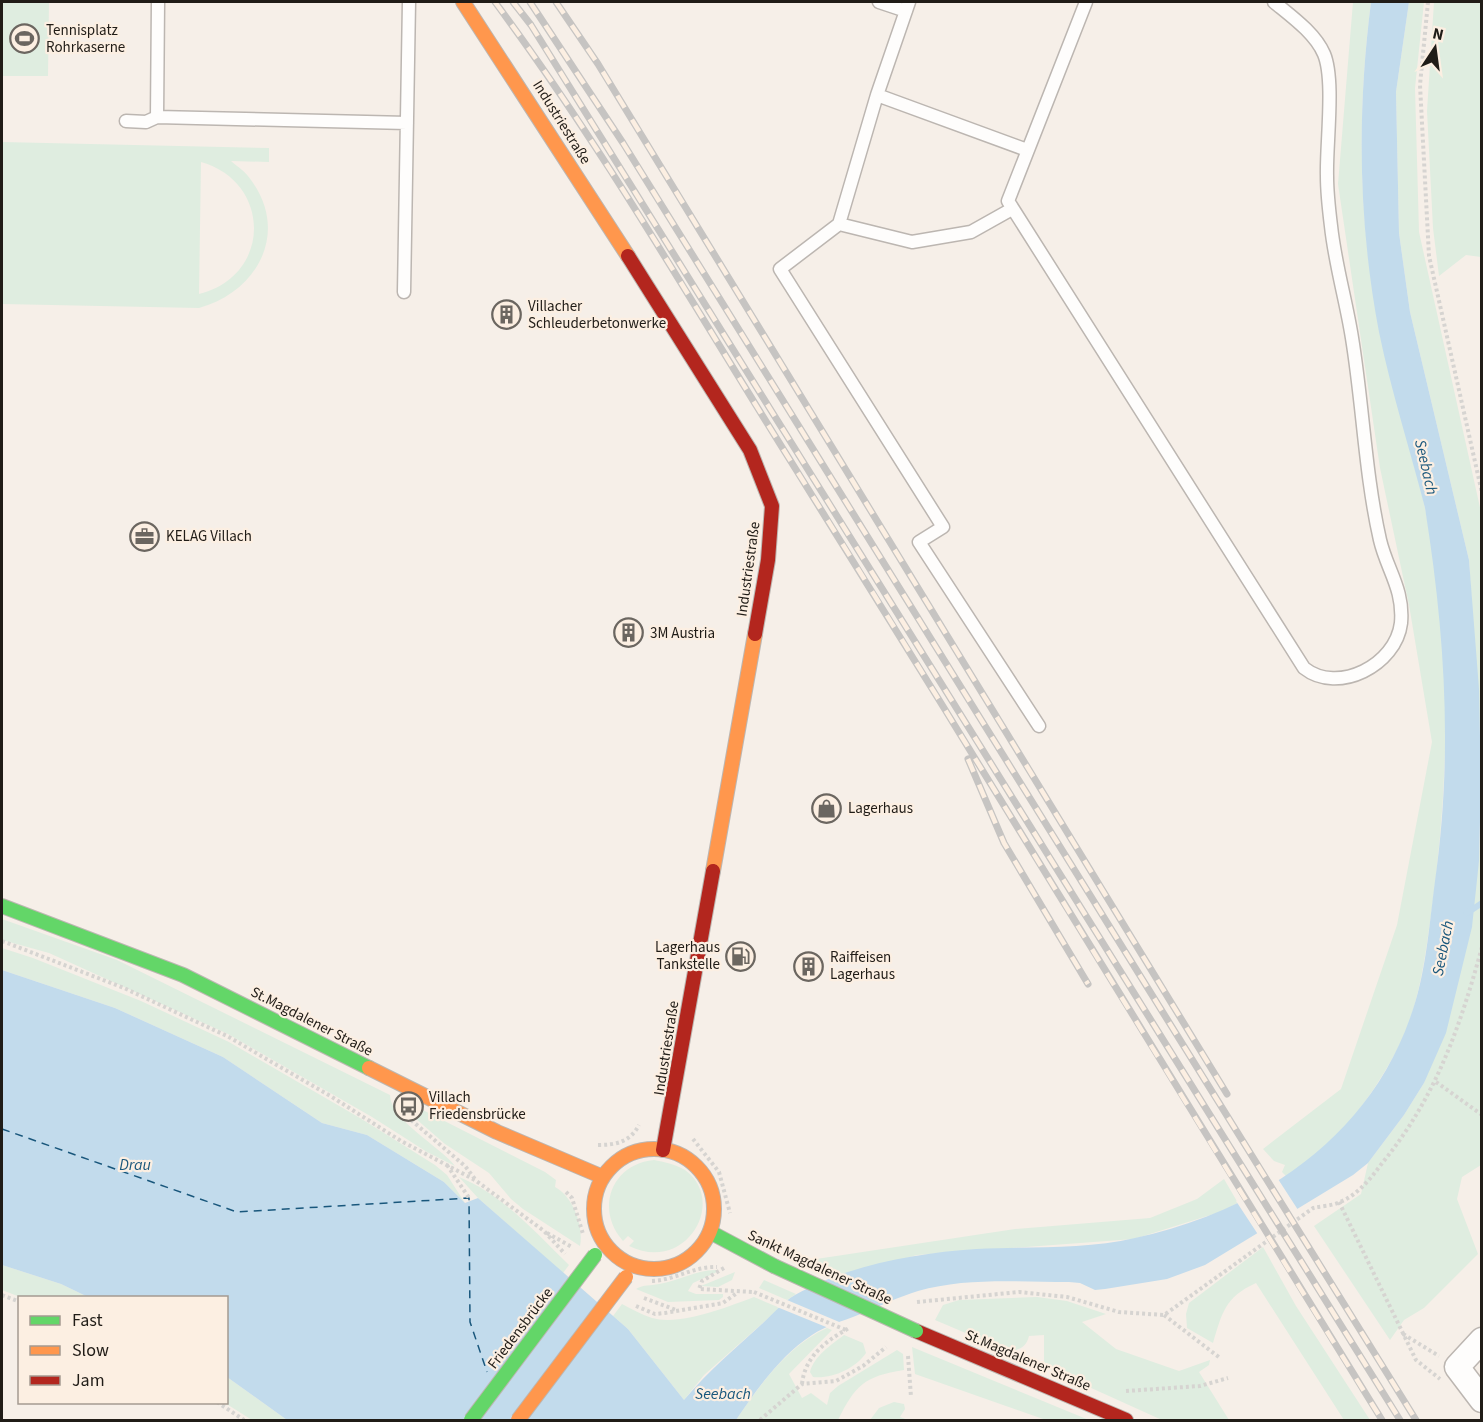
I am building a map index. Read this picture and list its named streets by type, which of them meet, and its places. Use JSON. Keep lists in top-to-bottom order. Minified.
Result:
{"streets":{"street":["Industriestraße","St.Magdalener Straße","Sankt Magdalener Straße","Friedensbrücke"]},"crossings":[["Industriestraße","St.Magdalener Straße"],["Industriestraße","Sankt Magdalener Straße"],["Industriestraße","Friedensbrücke"],["St.Magdalener Straße","Sankt Magdalener Straße"],["St.Magdalener Straße","Friedensbrücke"],["Sankt Magdalener Straße","Friedensbrücke"]],"water":["Seebach","Drau"],"places":{"sports":["Tennisplatz Rohrkaserne"],"building":["Villacher Schleuderbetonwerke","3M Austria","Raiffeisen Lagerhaus"],"office":["KELAG Villach"],"shop":["Lagerhaus"],"fuel station":["Lagerhaus Tankstelle"],"bus stop":["Villach Friedensbrücke"]},"legend":["Fast","Slow","Jam"],"north":"top"}
